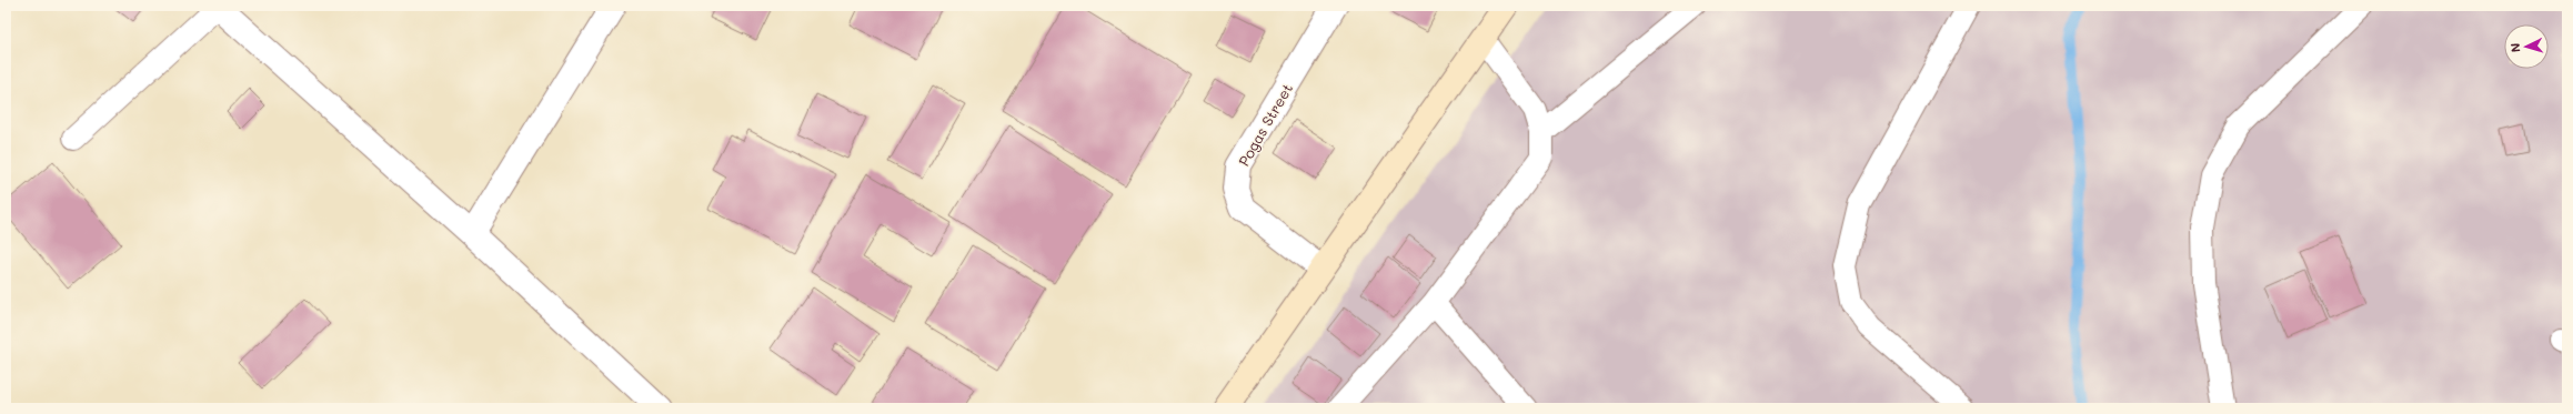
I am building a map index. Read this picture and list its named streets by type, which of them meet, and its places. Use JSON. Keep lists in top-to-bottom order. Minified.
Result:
{"streets":{"street":["Pogas Street"]},"north":"left"}
